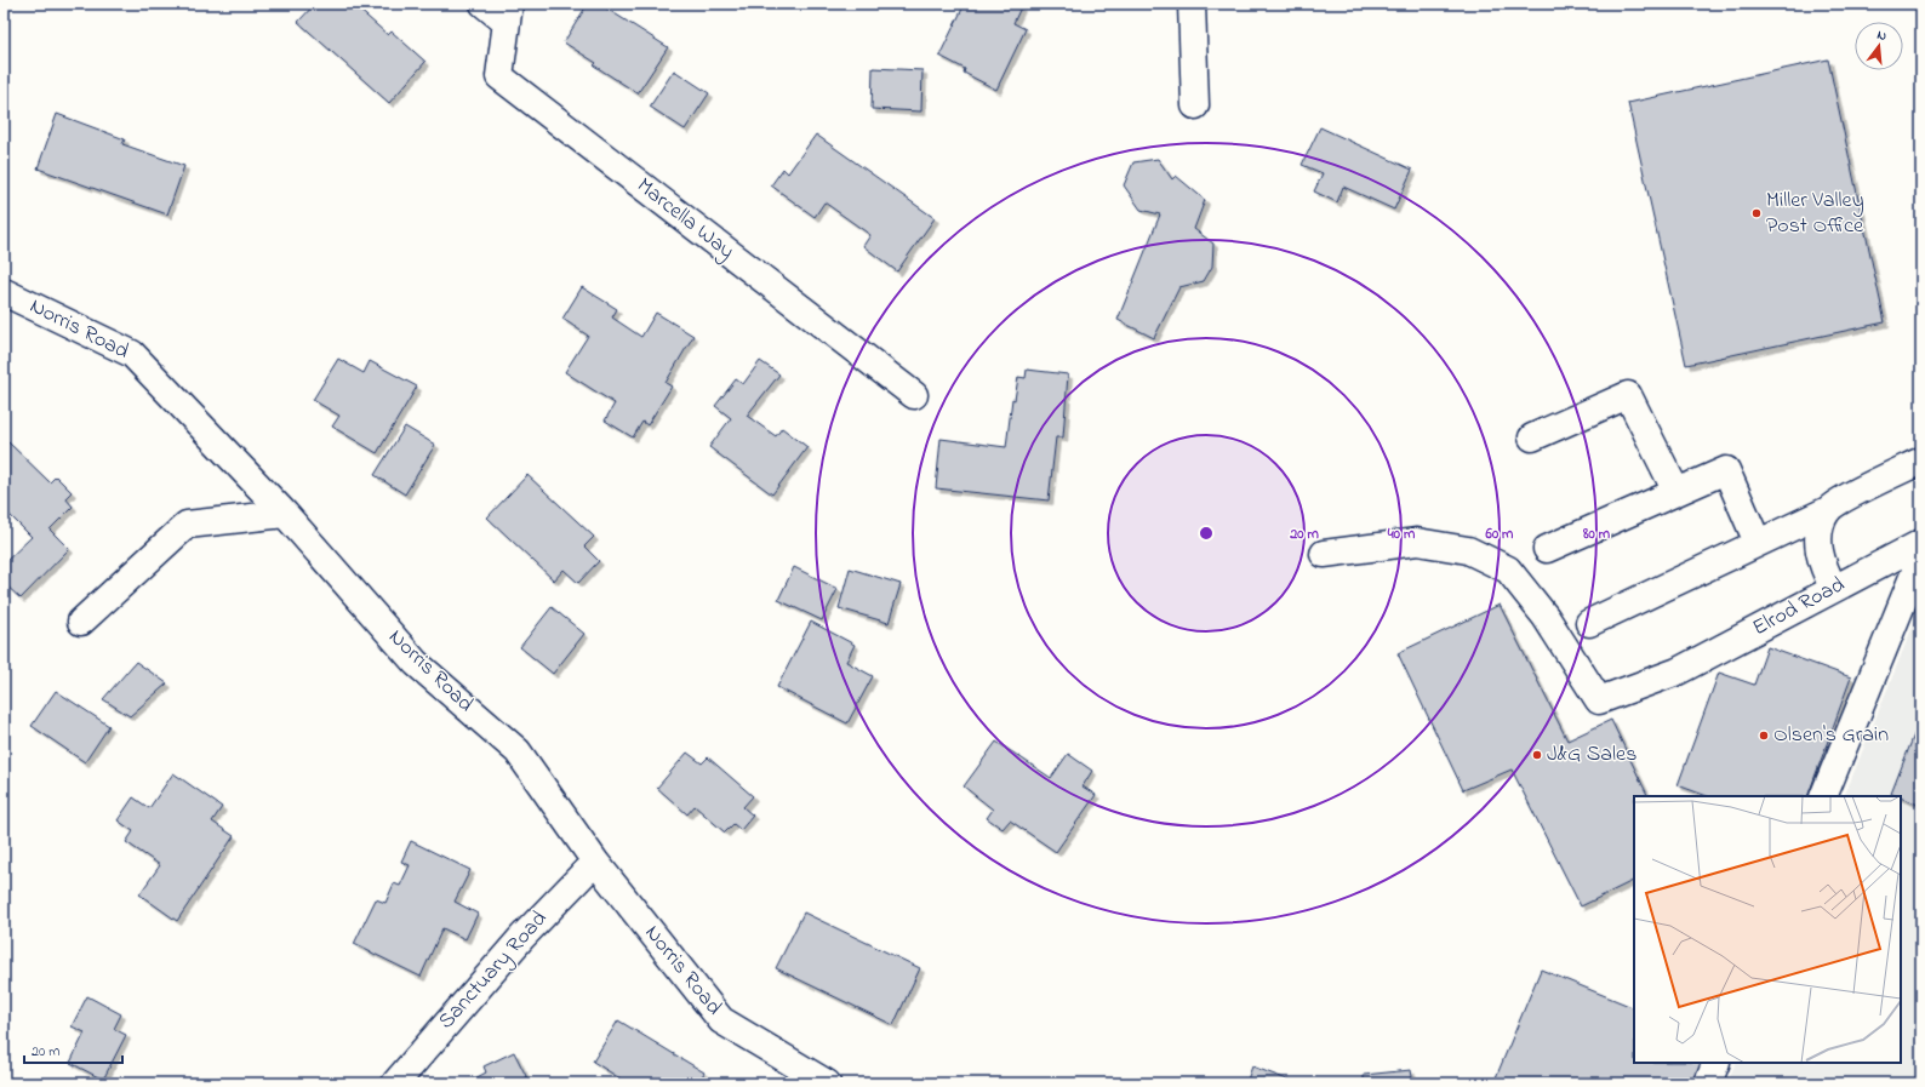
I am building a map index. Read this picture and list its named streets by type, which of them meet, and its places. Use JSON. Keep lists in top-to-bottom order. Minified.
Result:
{"streets":{"street":["Marcella Way","Norris Road","Elrod Road","Sanctuary Road"]},"crossings":[["Norris Road","Sanctuary Road"]],"places":["Miller Valley Post Office","Olsen's Grain","J&G Sales"],"scale_bar":"20 m","north":"top","rings":["20 m","40 m","60 m","80 m"]}
